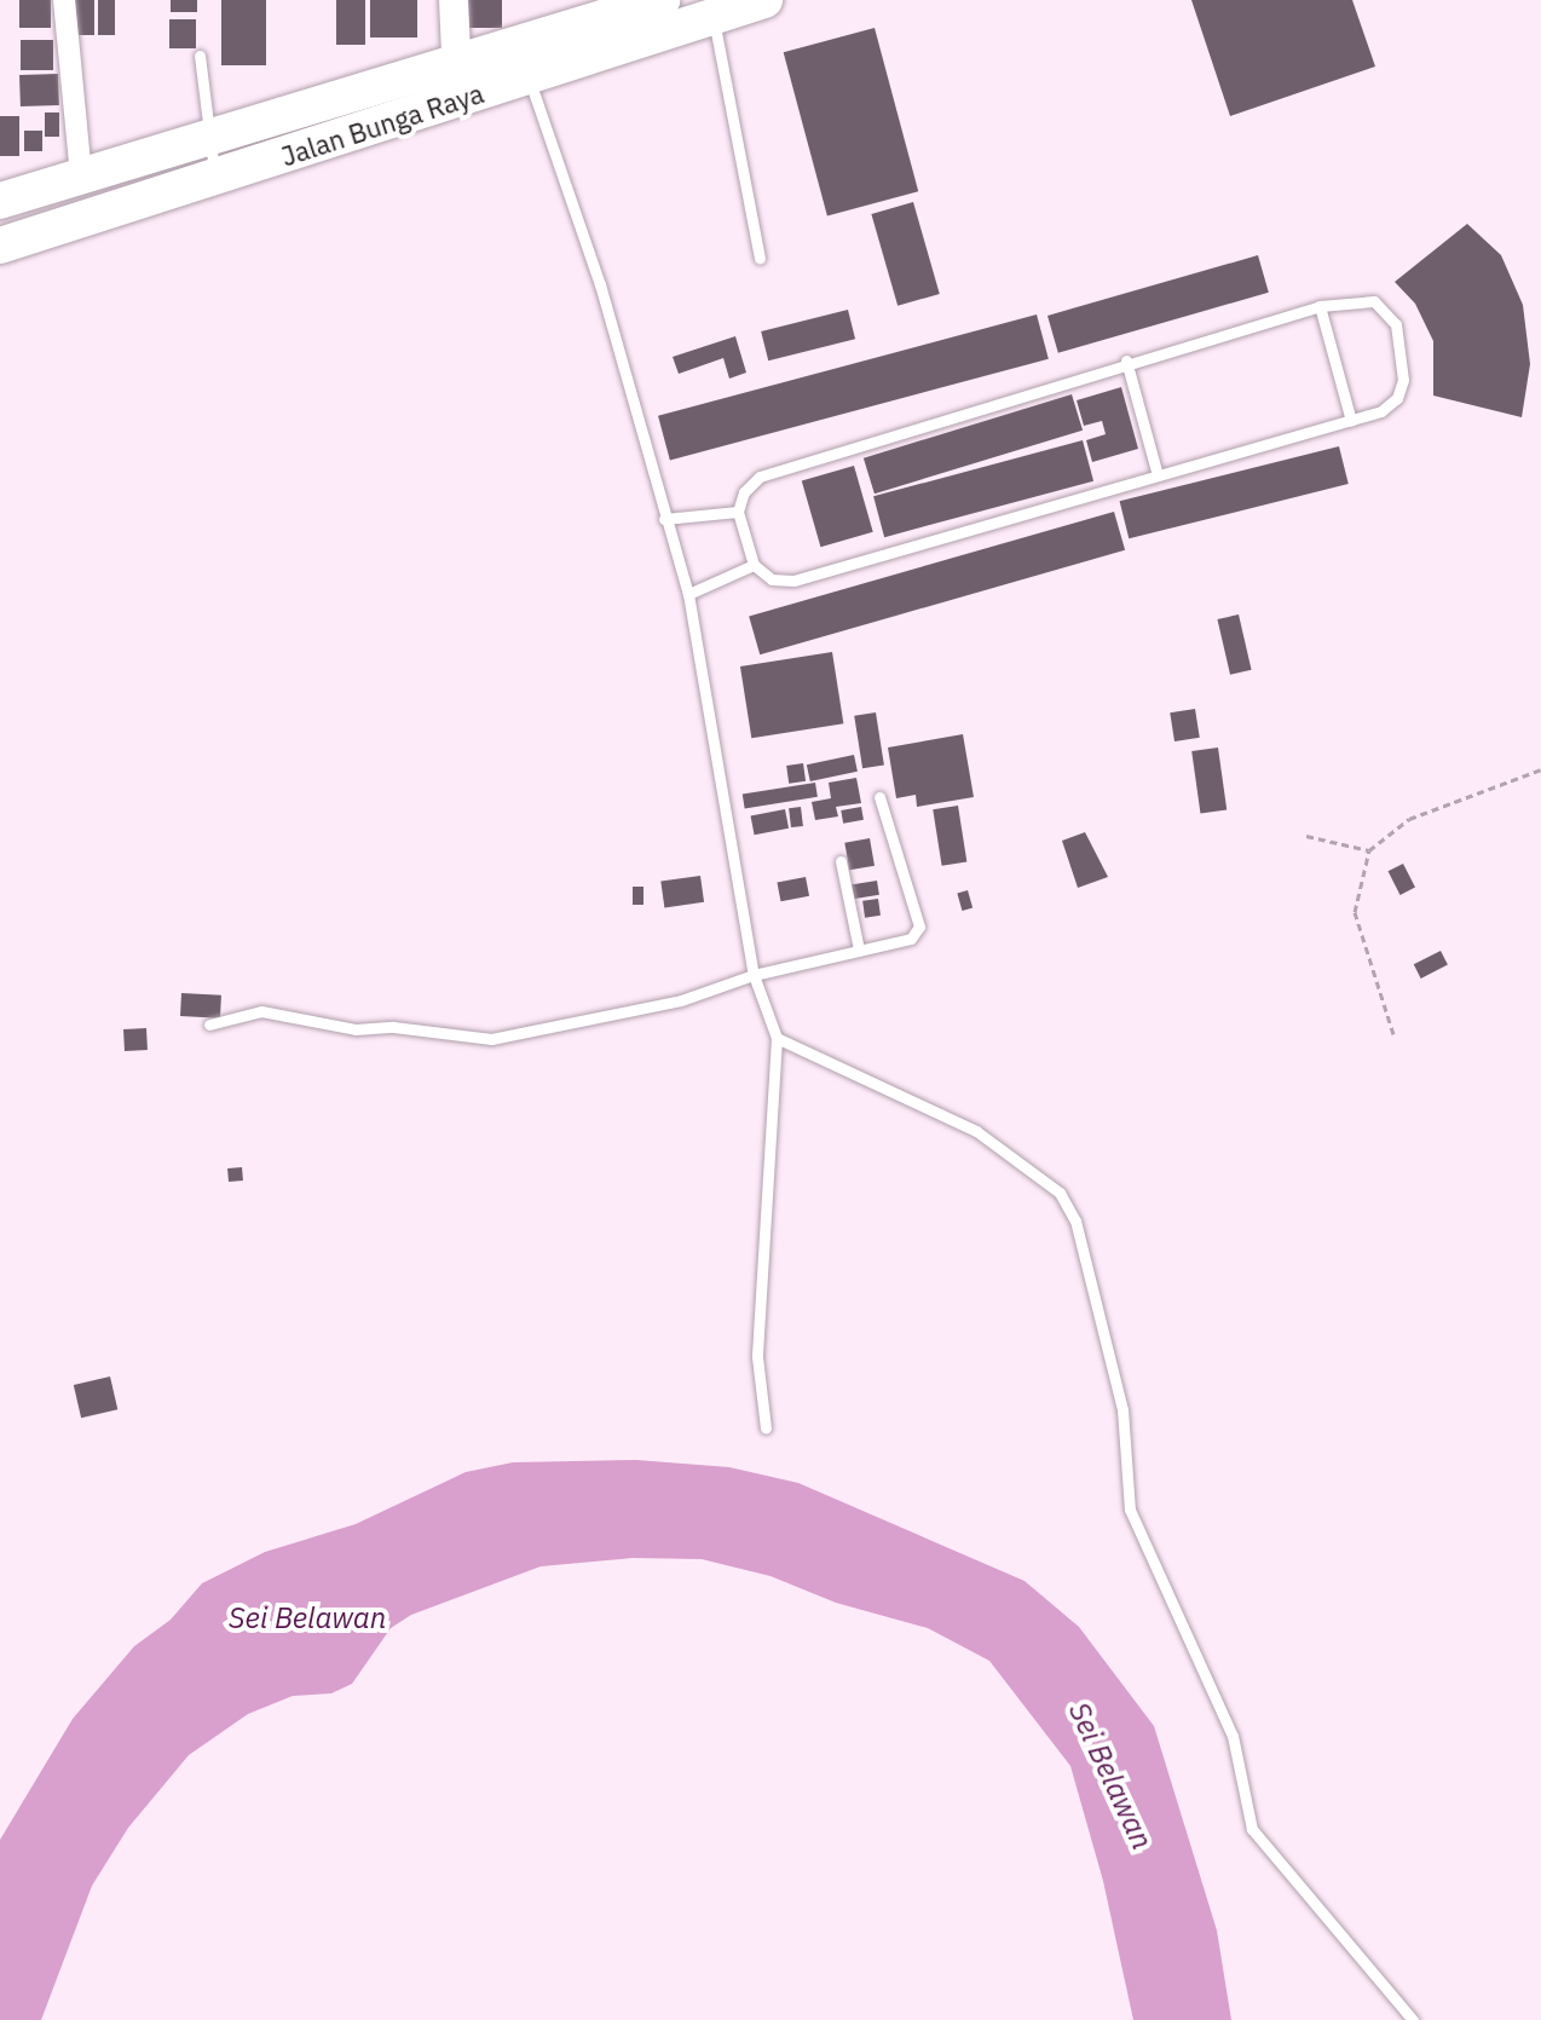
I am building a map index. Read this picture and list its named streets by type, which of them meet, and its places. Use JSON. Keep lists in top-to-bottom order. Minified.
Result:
{"streets":{"main road":["Jalan Bunga Raya"]},"water":["Sei Belawan"]}
